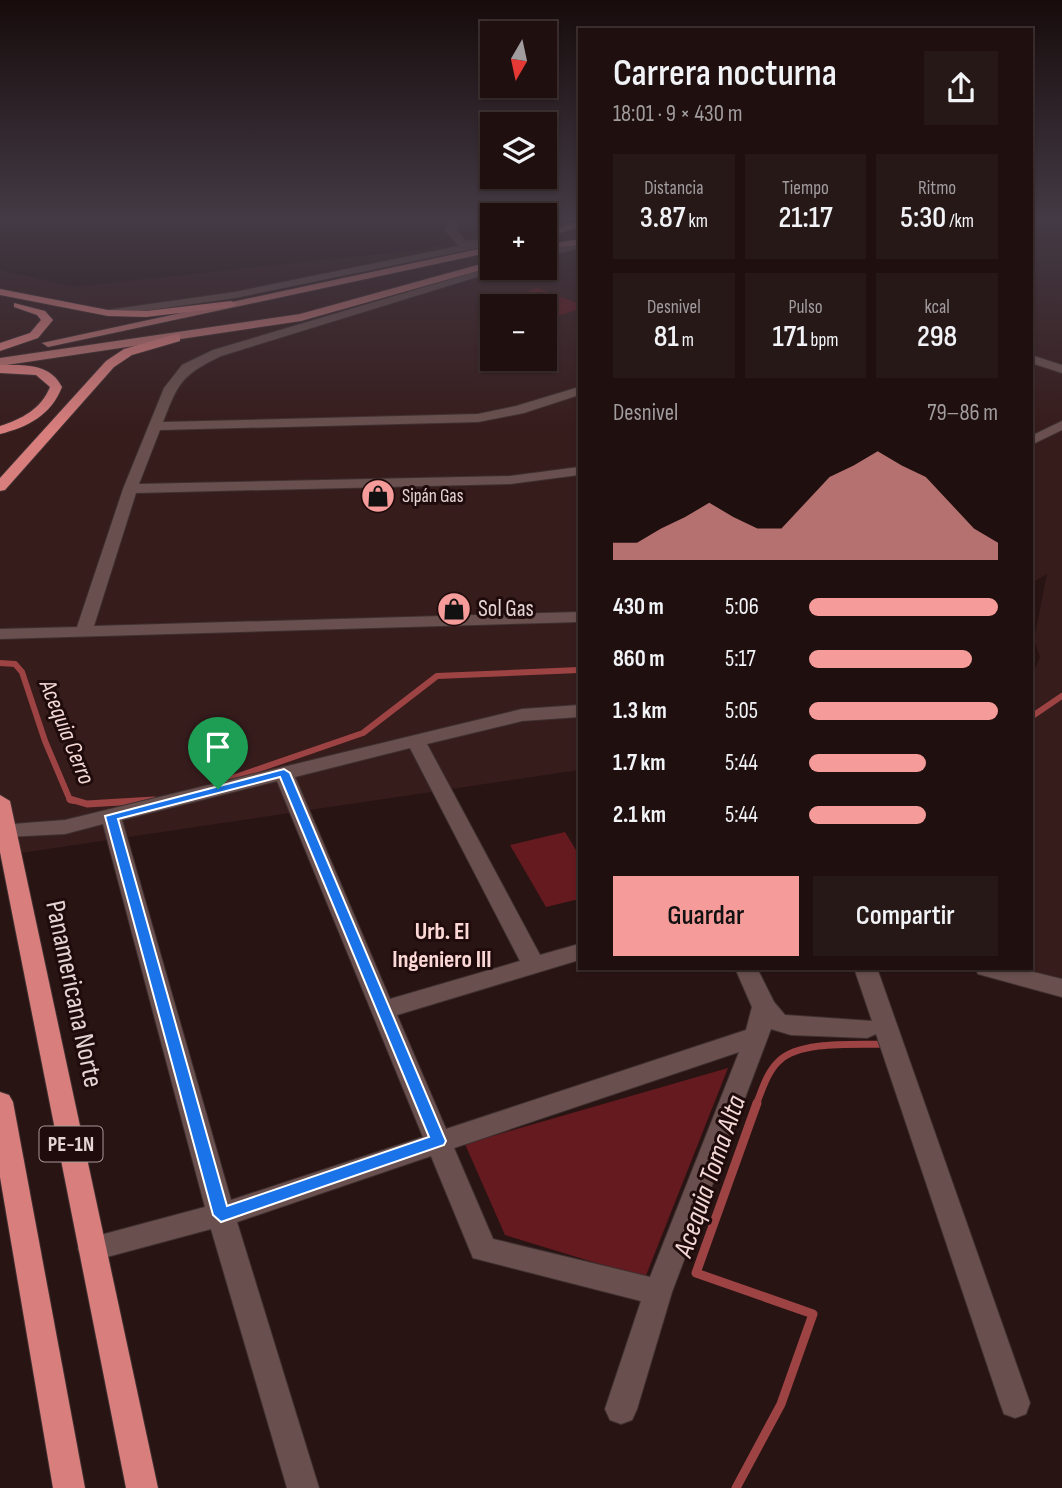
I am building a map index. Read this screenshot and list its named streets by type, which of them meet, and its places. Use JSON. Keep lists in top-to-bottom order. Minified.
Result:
{"streets":{"highway":["Panamericana Norte","PE-1N"]},"districts":["Urb. El Ingeniero III"],"water":["Acequia Cerro","Acequia Toma Alta"],"places":{"shop":["Sipán Gas","Sol Gas"]},"north":"bottom","page":{"map_buttons":["+","−"],"heading":["Carrera nocturna","18:01 · 9 × 430 m"],"stats":[["Distancia","3.87 km"],["Tiempo","21:17"],["Ritmo","5:30 /km"],["Desnivel","81 m"],["Pulso","171 bpm"],["kcal","298"]],"chart":["Desnivel","79–86 m"],"list":[{"name":"430 m","note":"5:06"},{"name":"860 m","note":"5:17"},{"name":"1.3 km","note":"5:05"},{"name":"1.7 km","note":"5:44"},{"name":"2.1 km","note":"5:44"}],"buttons":["Guardar","Compartir"]}}
